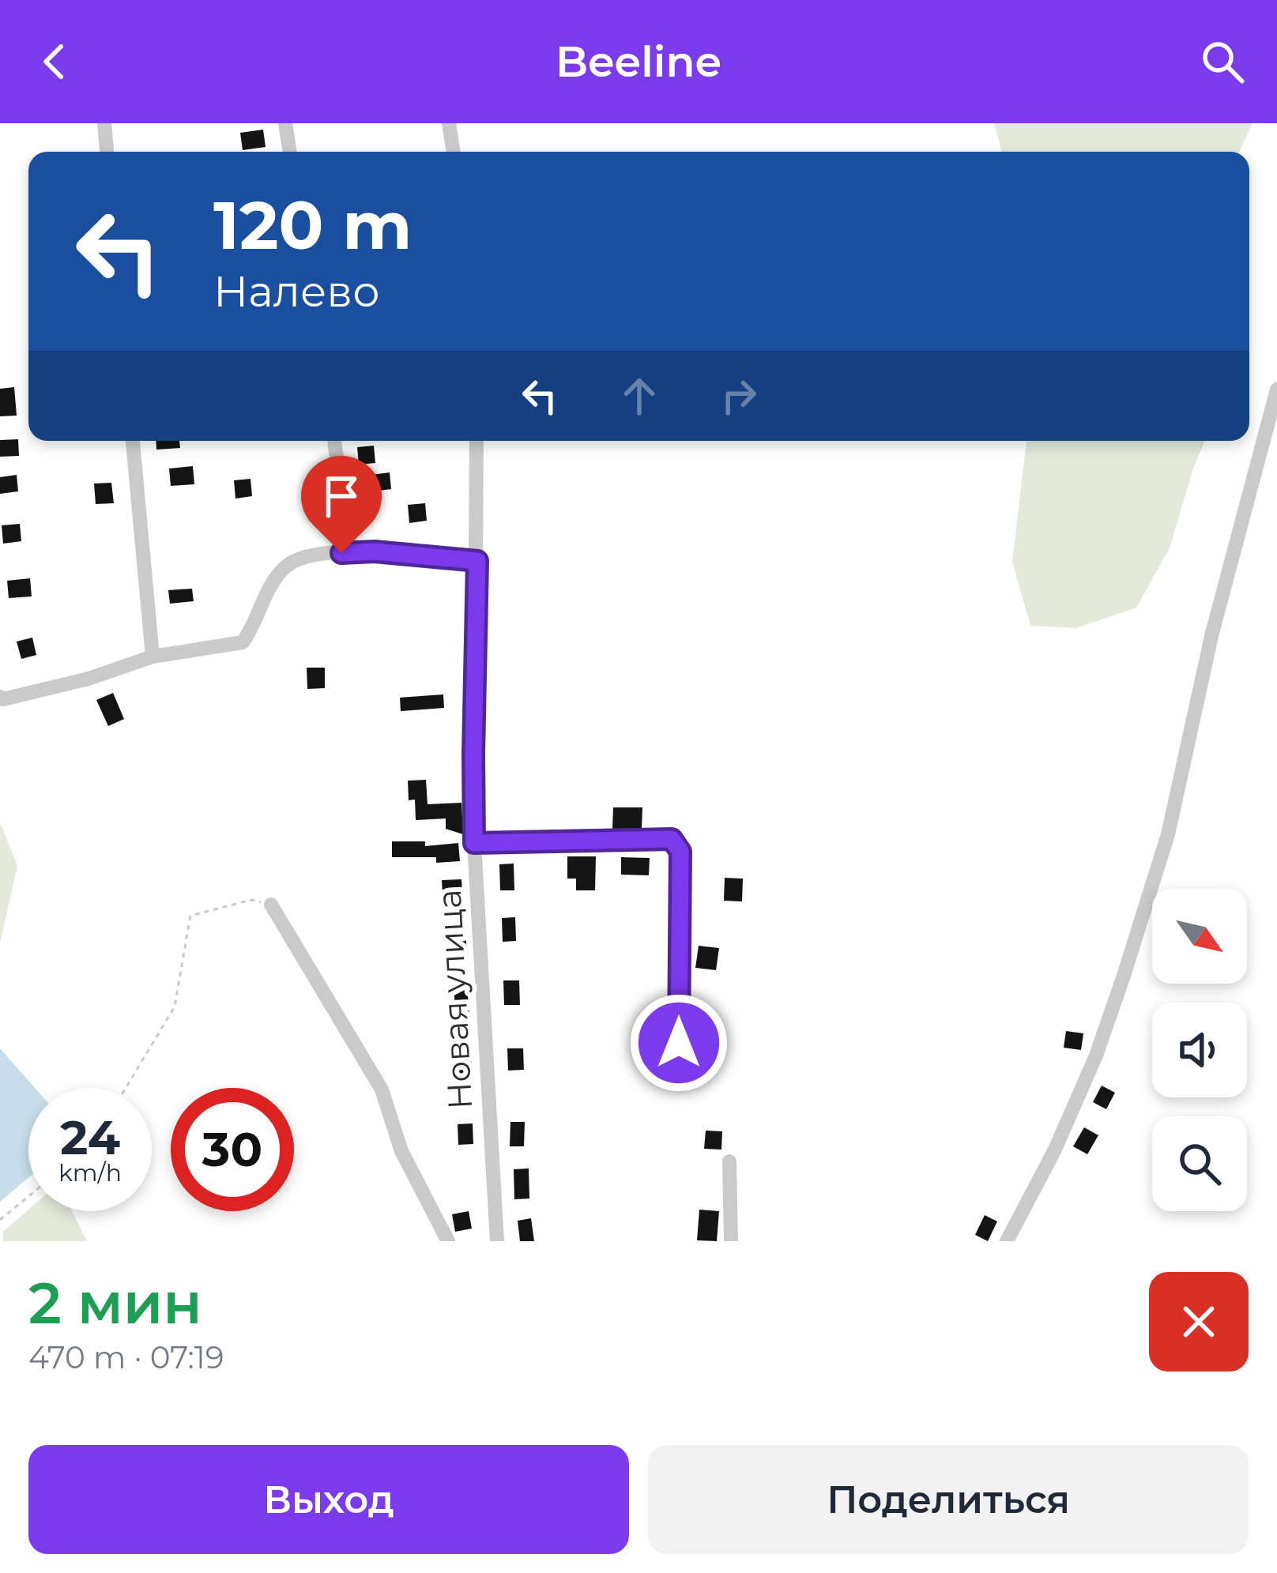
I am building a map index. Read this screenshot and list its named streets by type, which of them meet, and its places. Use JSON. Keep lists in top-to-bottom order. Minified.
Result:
{"streets":{"street":["Новая улица"]},"north":"bottom right","page":{"header":"Beeline","turn":["120 m","Налево"],"speed":"24 km/h","limit":"30","heading":["2 мин","470 m · 07:19"],"buttons":["Выход","Поделиться"]}}
